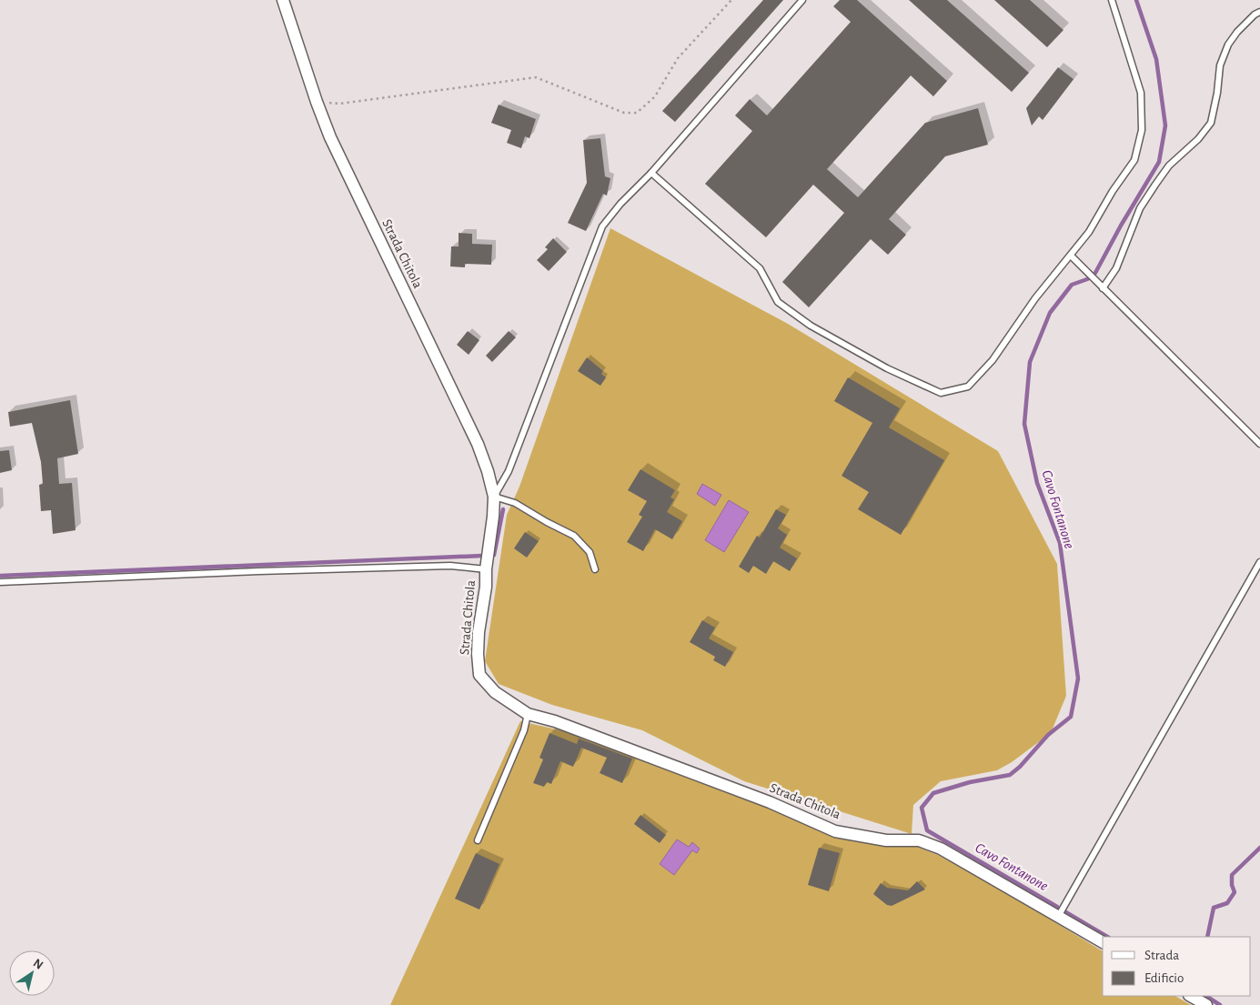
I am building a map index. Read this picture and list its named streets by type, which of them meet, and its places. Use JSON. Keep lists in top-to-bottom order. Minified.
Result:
{"streets":{"street":["Strada Chitola"]},"water":["Cavo Fontanone"],"legend":["Strada","Edificio"],"north":"top right"}
